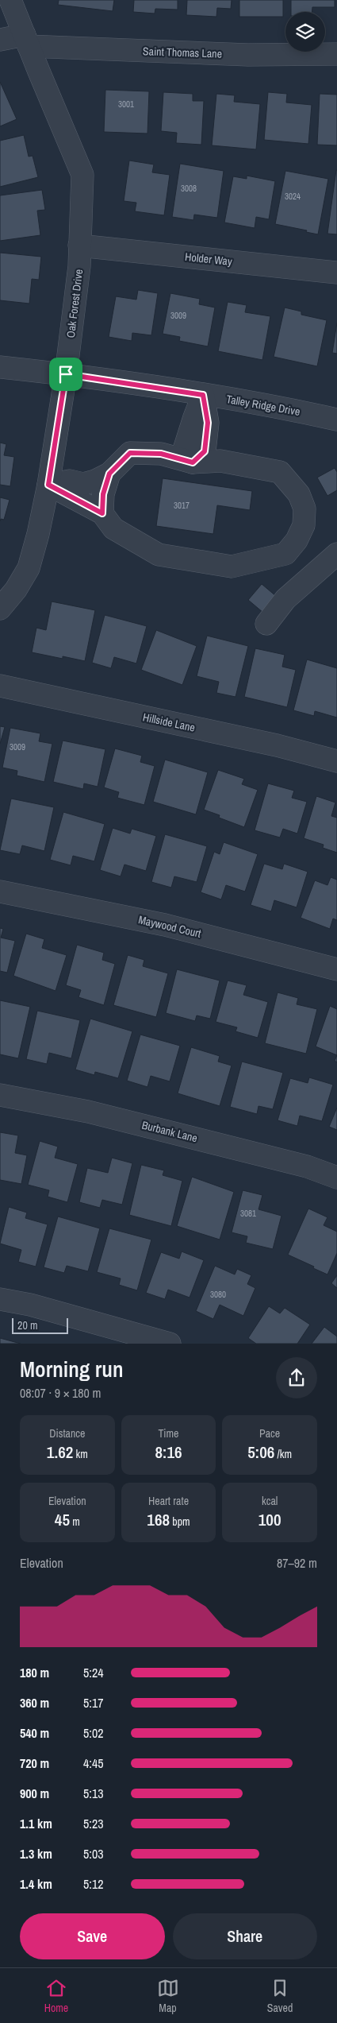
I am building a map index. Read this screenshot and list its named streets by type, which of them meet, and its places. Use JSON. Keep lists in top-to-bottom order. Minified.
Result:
{"streets":{"street":["Saint Thomas Lane","Holder Way","Oak Forest Drive","Talley Ridge Drive","Hillside Lane","Maywood Court","Burbank Lane"]},"crossings":[["Saint Thomas Lane","Oak Forest Drive"],["Holder Way","Oak Forest Drive"],["Oak Forest Drive","Talley Ridge Drive"]],"house_numbers":["3001","3008","3024","3009","3017","3009","3081","3080"],"scale_bar":"20 m","page":{"scale":"20 m","heading":["Morning run","08:07 · 9 × 180 m"],"stats":[["Distance","1.62 km"],["Time","8:16"],["Pace","5:06 /km"],["Elevation","45 m"],["Heart rate","168 bpm"],["kcal","100"]],"chart":["Elevation","87–92 m"],"list":[{"name":"180 m","note":"5:24"},{"name":"360 m","note":"5:17"},{"name":"540 m","note":"5:02"},{"name":"720 m","note":"4:45"},{"name":"900 m","note":"5:13"},{"name":"1.1 km","note":"5:23"},{"name":"1.3 km","note":"5:03"},{"name":"1.4 km","note":"5:12"}],"buttons":["Save","Share"],"tabs":["Home","Map","Saved"]}}
